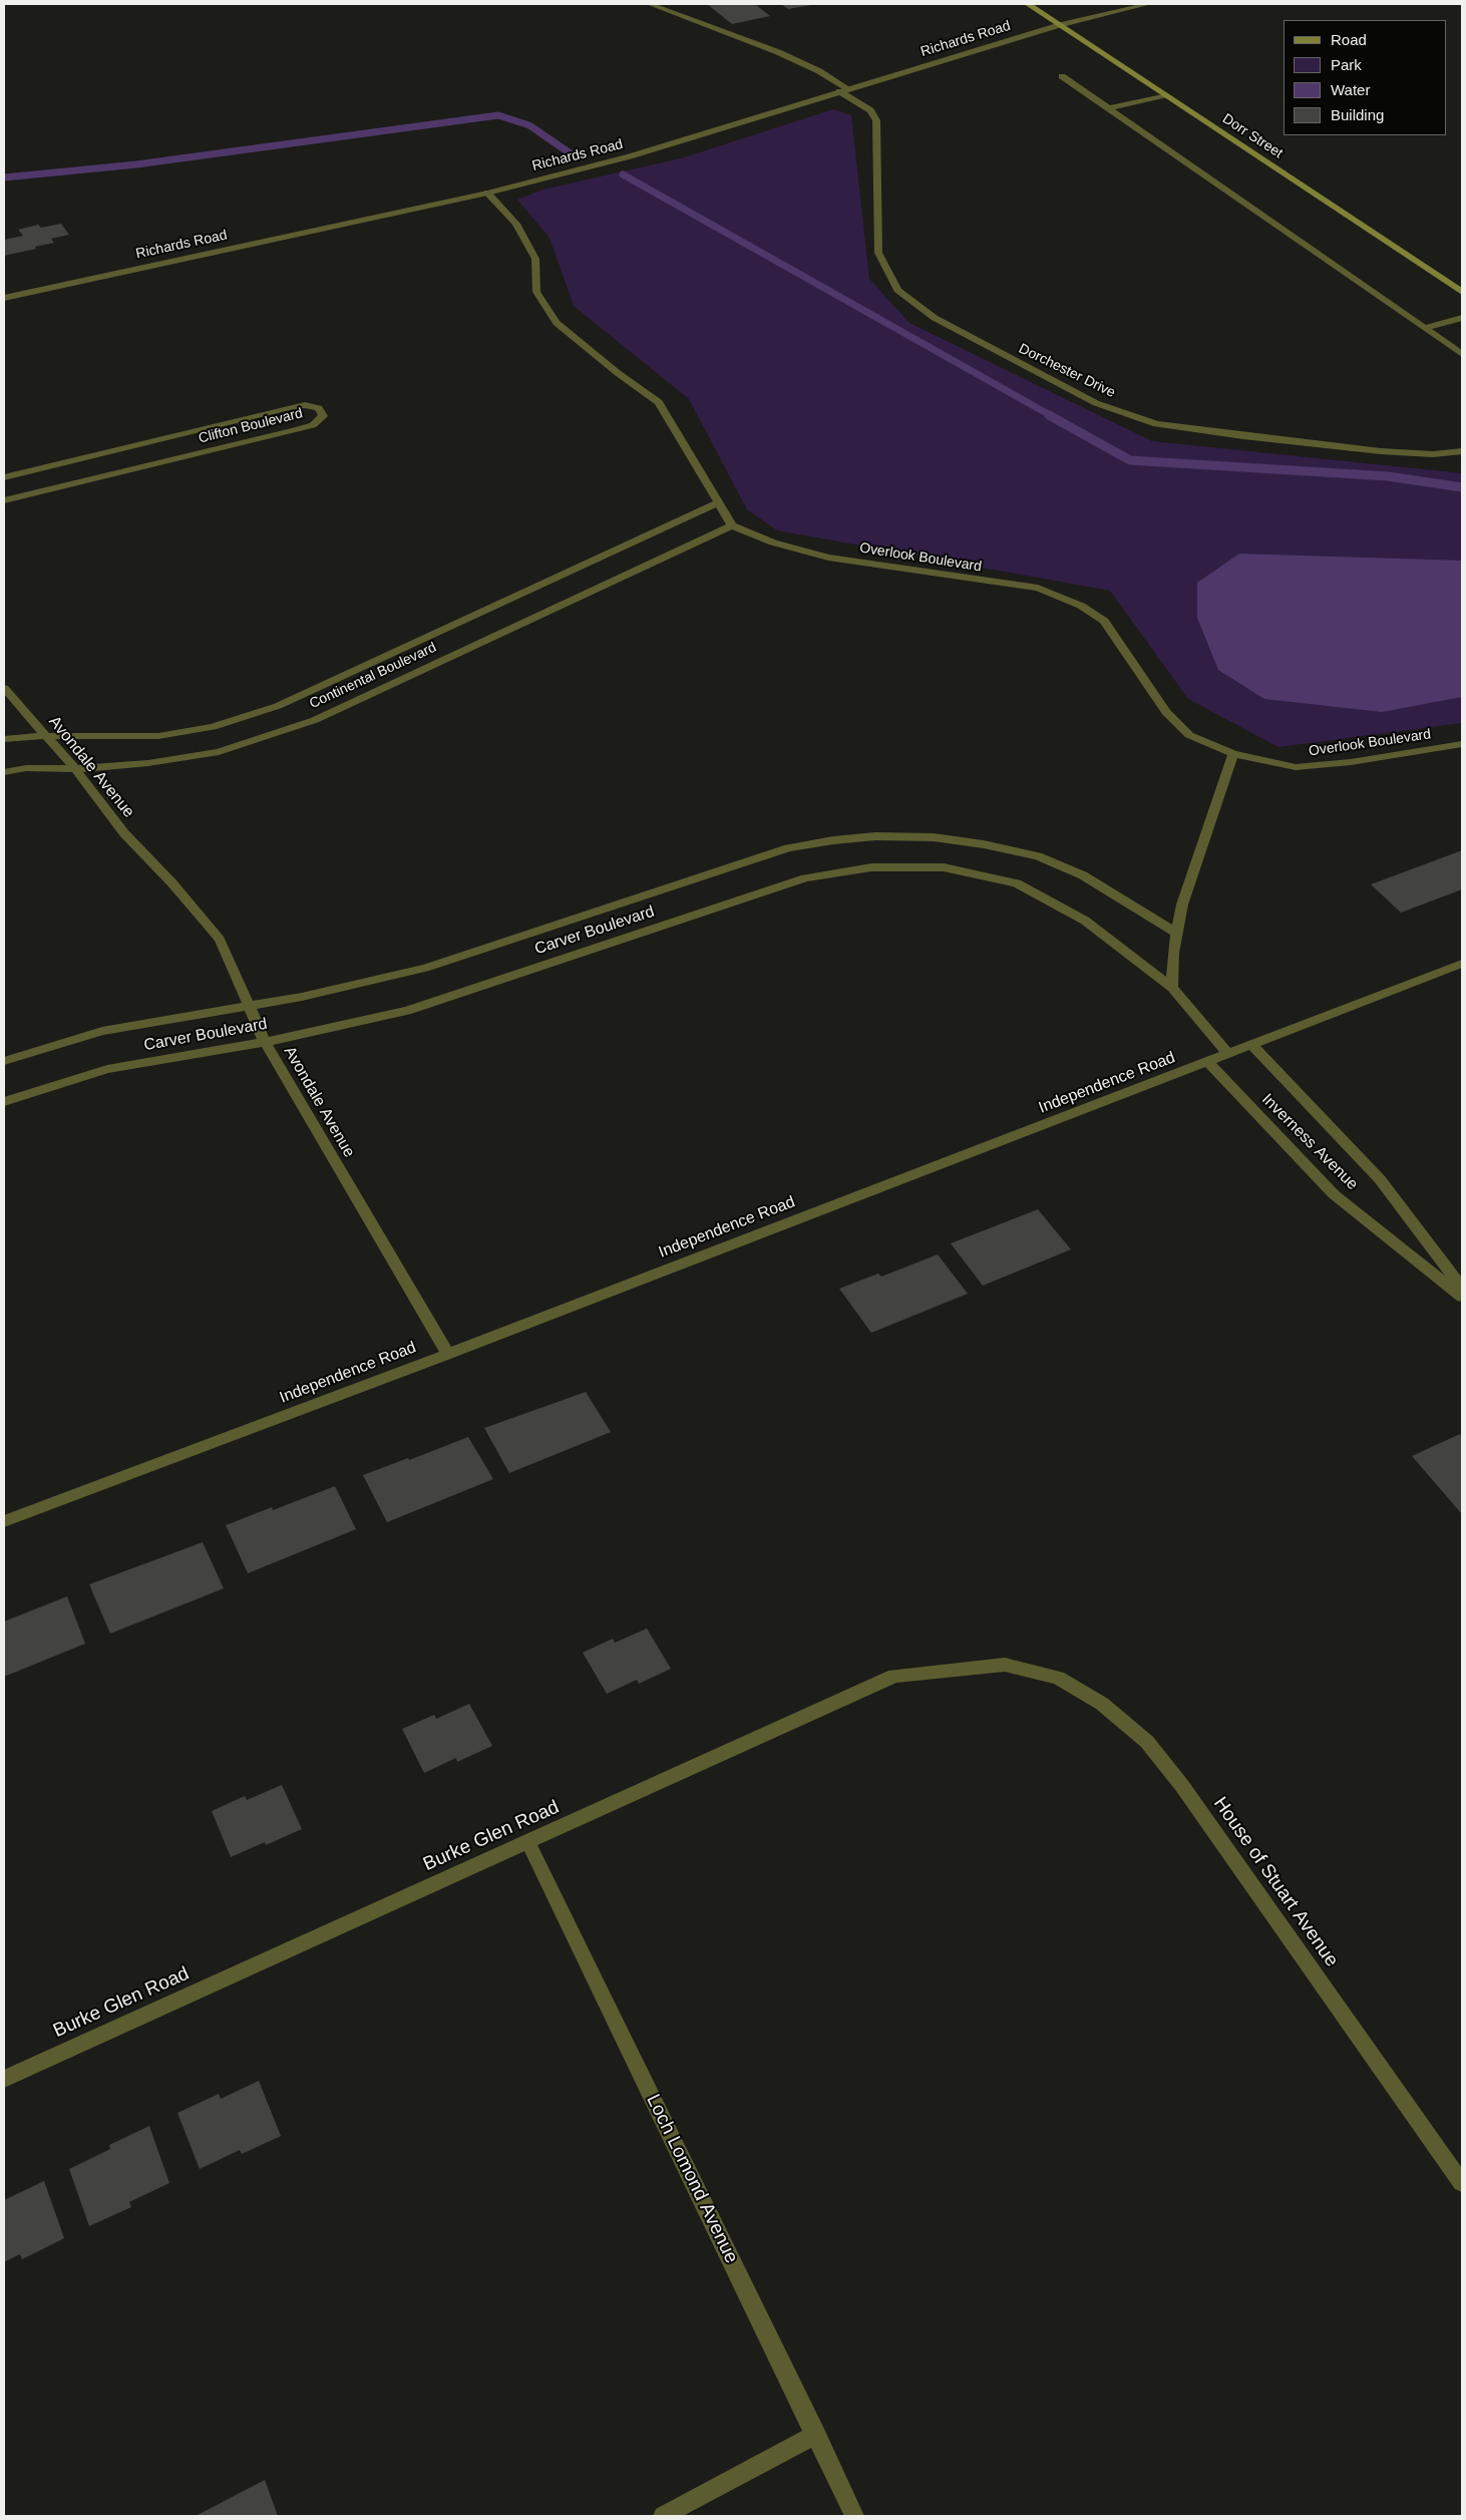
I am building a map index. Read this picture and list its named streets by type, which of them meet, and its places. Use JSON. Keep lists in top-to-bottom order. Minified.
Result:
{"streets":{"main road":["Dorr Street"],"street":["Richards Road","Dorchester Drive","Clifton Boulevard","Overlook Boulevard","Continental Boulevard","Avondale Avenue","Carver Boulevard","Independence Road","Inverness Avenue","Burke Glen Road","House of Stuart Avenue","Loch Lomond Avenue"]},"crossings":[["Richards Road","Dorr Street"],["Richards Road","Dorchester Drive"],["Overlook Boulevard","Continental Boulevard"],["Continental Boulevard","Avondale Avenue"],["Avondale Avenue","Carver Boulevard"],["Avondale Avenue","Independence Road"],["Independence Road","Inverness Avenue"],["Burke Glen Road","House of Stuart Avenue"],["Burke Glen Road","Loch Lomond Avenue"]],"legend":["Road","Park","Water","Building"]}
